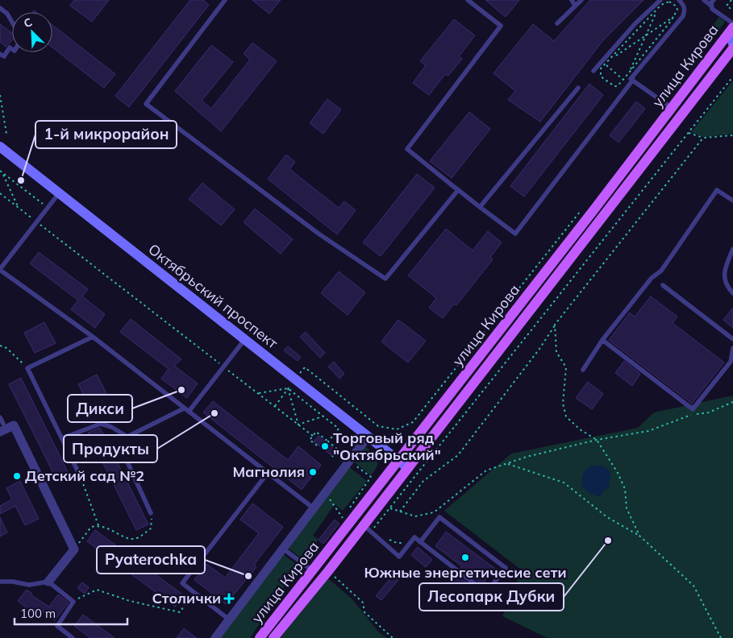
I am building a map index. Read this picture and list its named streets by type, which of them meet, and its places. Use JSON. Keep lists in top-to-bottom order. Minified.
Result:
{"streets":{"main road":["улица Кирова","Октябрьский проспект"]},"crossings":[["улица Кирова","Октябрьский проспект"]],"places":{"other":["1-й микрорайон","Дикси","Продукты","Торговый ряд \"Октябрьский\"","Магнолия","Детский сад №2","Лесопарк Дубки","Южные энергетичесие сети","Pyaterochka"],"health":["Столички"]},"scale_bar":"100 m","north":"top left"}
